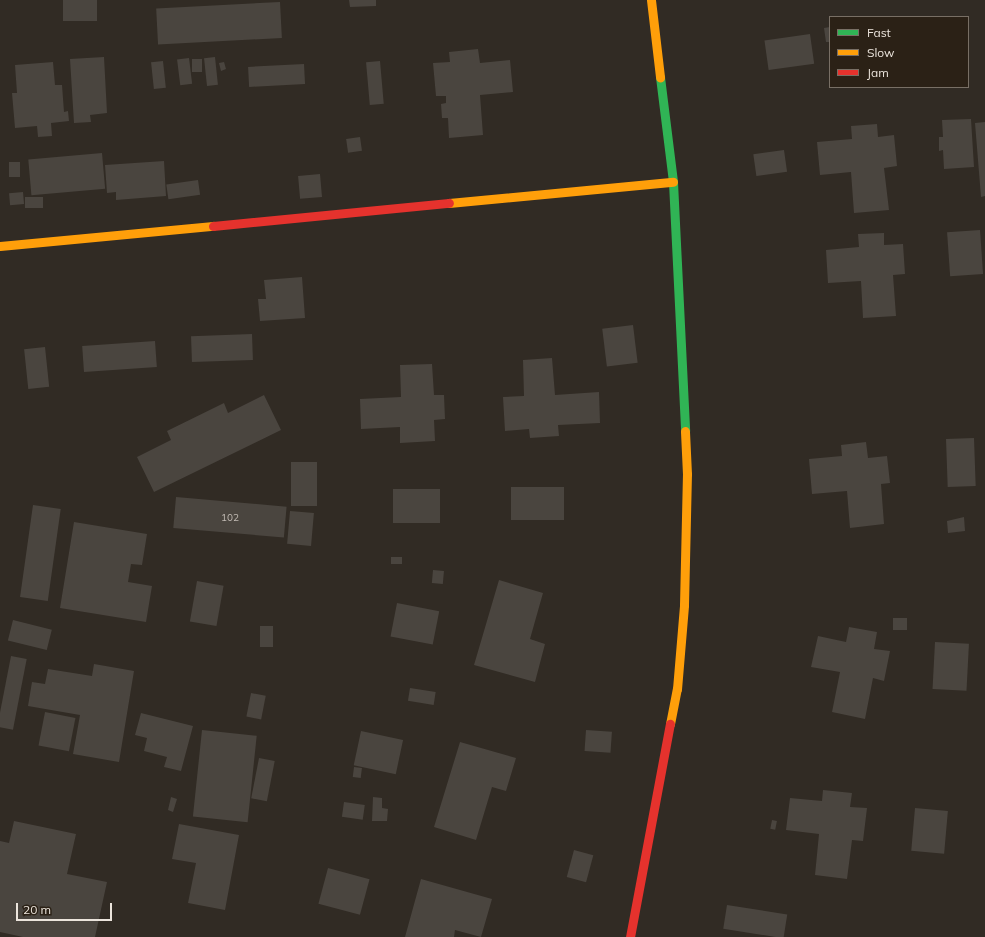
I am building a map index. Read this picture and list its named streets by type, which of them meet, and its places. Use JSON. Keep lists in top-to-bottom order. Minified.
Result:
{"house_numbers":["102"],"legend":["Fast","Slow","Jam"],"scale_bar":"20 m"}
